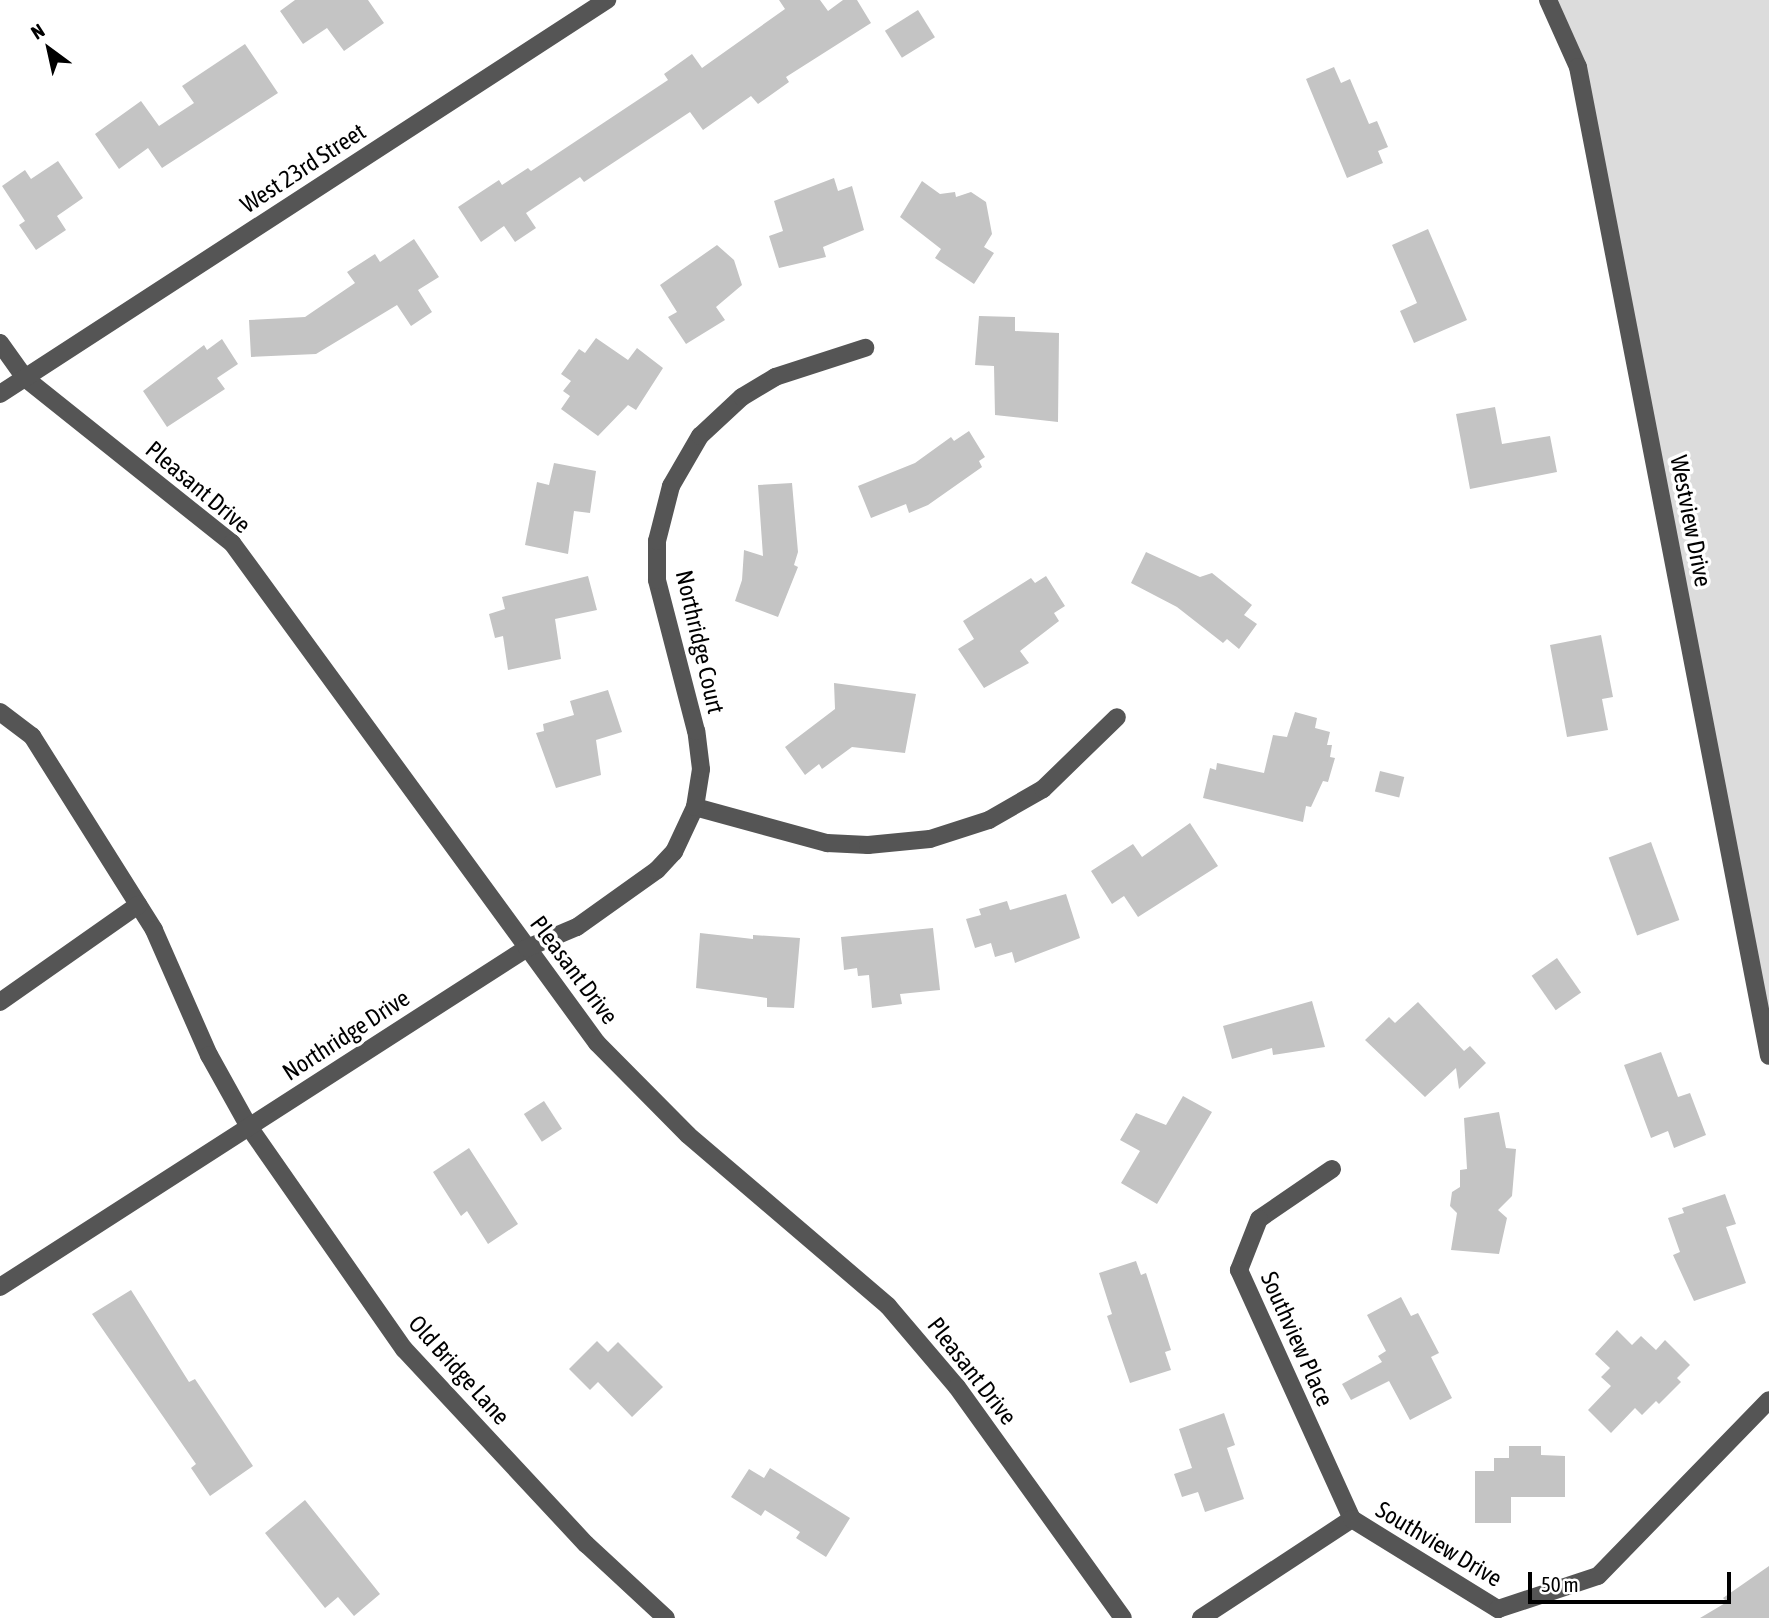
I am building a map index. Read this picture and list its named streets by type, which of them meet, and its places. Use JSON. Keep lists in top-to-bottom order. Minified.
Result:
{"streets":{"street":["West 23rd Street","Pleasant Drive","Westview Drive","Northridge Court","Northridge Drive","Southview Place","Old Bridge Lane","Southview Drive"]},"crossings":[["West 23rd Street","Pleasant Drive"],["Pleasant Drive","Northridge Drive"],["Northridge Court","Northridge Drive"],["Northridge Drive","Old Bridge Lane"],["Southview Place","Southview Drive"]],"scale_bar":"50 m","north":"top left"}
